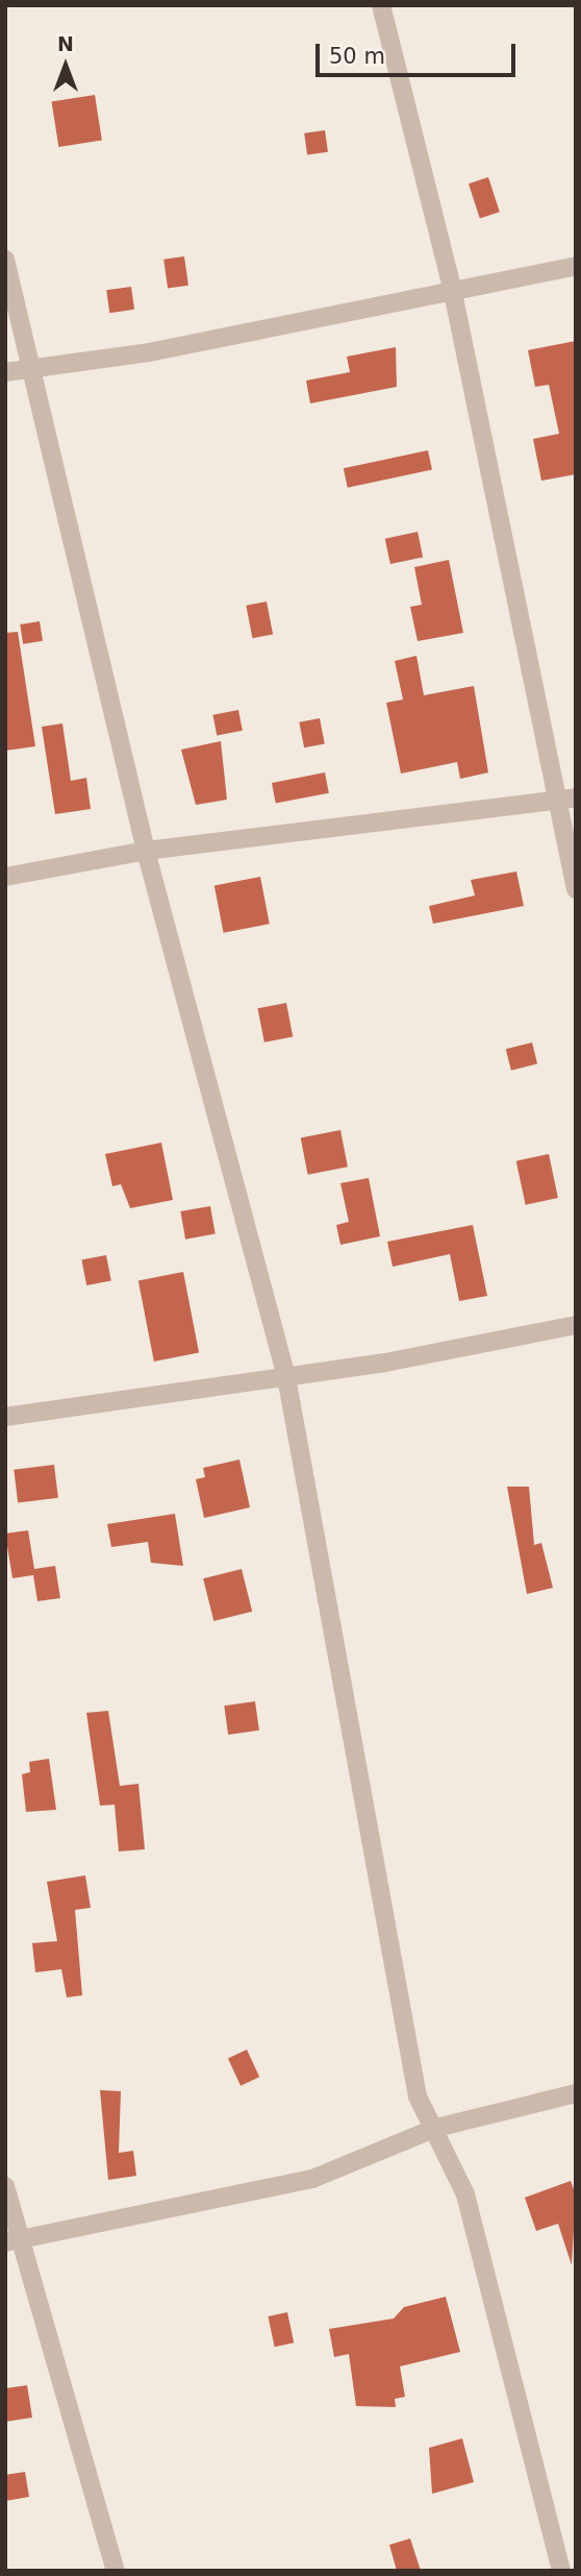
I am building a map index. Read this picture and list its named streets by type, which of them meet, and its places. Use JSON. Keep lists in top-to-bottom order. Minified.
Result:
{"scale_bar":"50 m","north":"top"}
